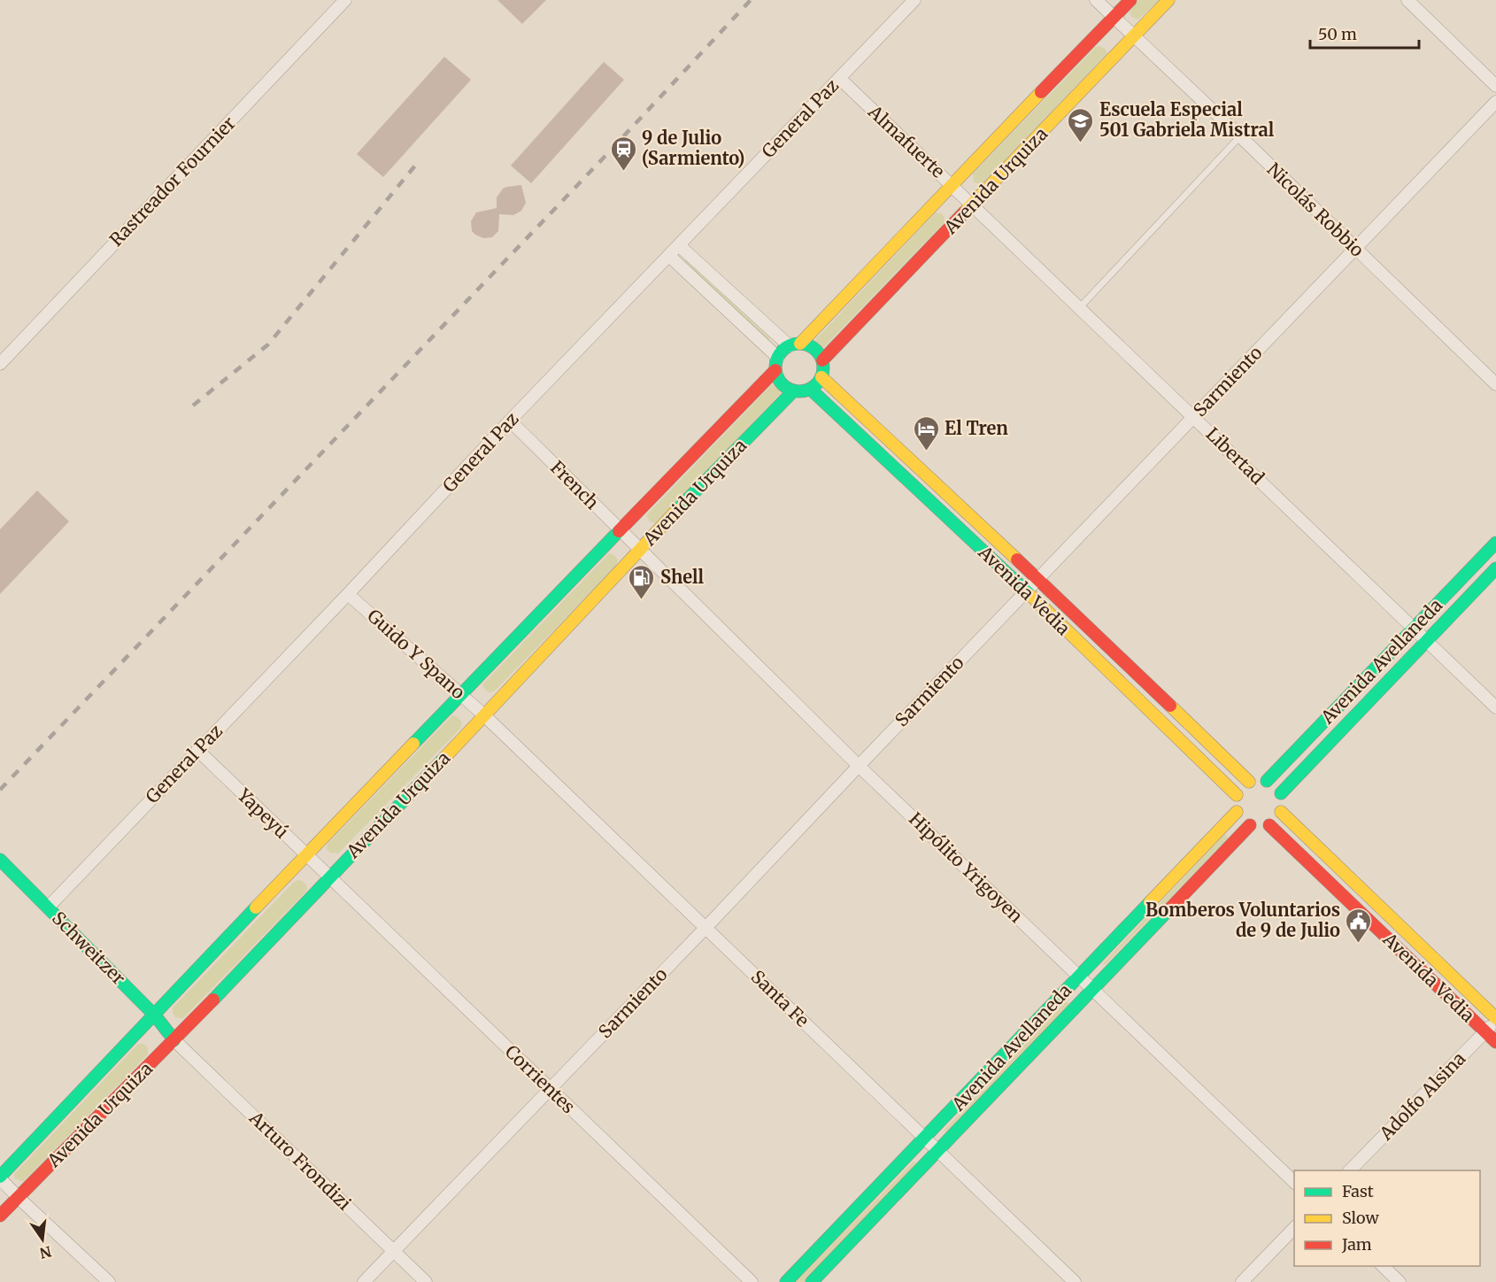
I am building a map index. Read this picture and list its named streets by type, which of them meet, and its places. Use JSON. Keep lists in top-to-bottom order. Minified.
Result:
{"streets":{"main road":["Avenida Urquiza","Avenida Vedia","Avenida Avellaneda","Schweitzer"],"street":["General Paz","Almafuerte","Rastreador Fournier","Nicolás Robbio","Sarmiento","Libertad","French","Guido Y Spano","Yapeyú","Hipólito Yrigoyen","Santa Fe","Corrientes","Adolfo Alsina","Arturo Frondizi"]},"crossings":[["General Paz","Almafuerte"],["General Paz","French"],["General Paz","Guido Y Spano"],["General Paz","Yapeyú"],["General Paz","Schweitzer"],["Almafuerte","Avenida Urquiza"],["Almafuerte","Libertad"],["Avenida Urquiza","Nicolás Robbio"],["Avenida Urquiza","Libertad"],["Avenida Urquiza","French"],["Avenida Urquiza","Avenida Vedia"],["Avenida Urquiza","Guido Y Spano"],["Avenida Urquiza","Yapeyú"],["Avenida Urquiza","Hipólito Yrigoyen"],["Avenida Urquiza","Schweitzer"],["Avenida Urquiza","Santa Fe"],["Avenida Urquiza","Corrientes"],["Avenida Urquiza","Arturo Frondizi"],["Nicolás Robbio","Sarmiento"],["Sarmiento","Libertad"],["Sarmiento","Avenida Vedia"],["Sarmiento","Hipólito Yrigoyen"],["Sarmiento","Santa Fe"],["Sarmiento","Corrientes"],["Sarmiento","Arturo Frondizi"],["Libertad","Avenida Avellaneda"],["French","Hipólito Yrigoyen"],["Avenida Vedia","Avenida Avellaneda"],["Avenida Vedia","Adolfo Alsina"],["Guido Y Spano","Santa Fe"],["Avenida Avellaneda","Hipólito Yrigoyen"],["Avenida Avellaneda","Santa Fe"],["Yapeyú","Corrientes"],["Schweitzer","Arturo Frondizi"]],"places":{"school or university":["Escuela Especial 501 Gabriela Mistral"],"station":["9 de Julio (Sarmiento)"],"hotel":["El Tren"],"fuel station":["Shell"],"public building":["Bomberos Voluntarios de 9 de Julio"]},"legend":["Fast","Slow","Jam"],"scale_bar":"50 m","north":"bottom"}
